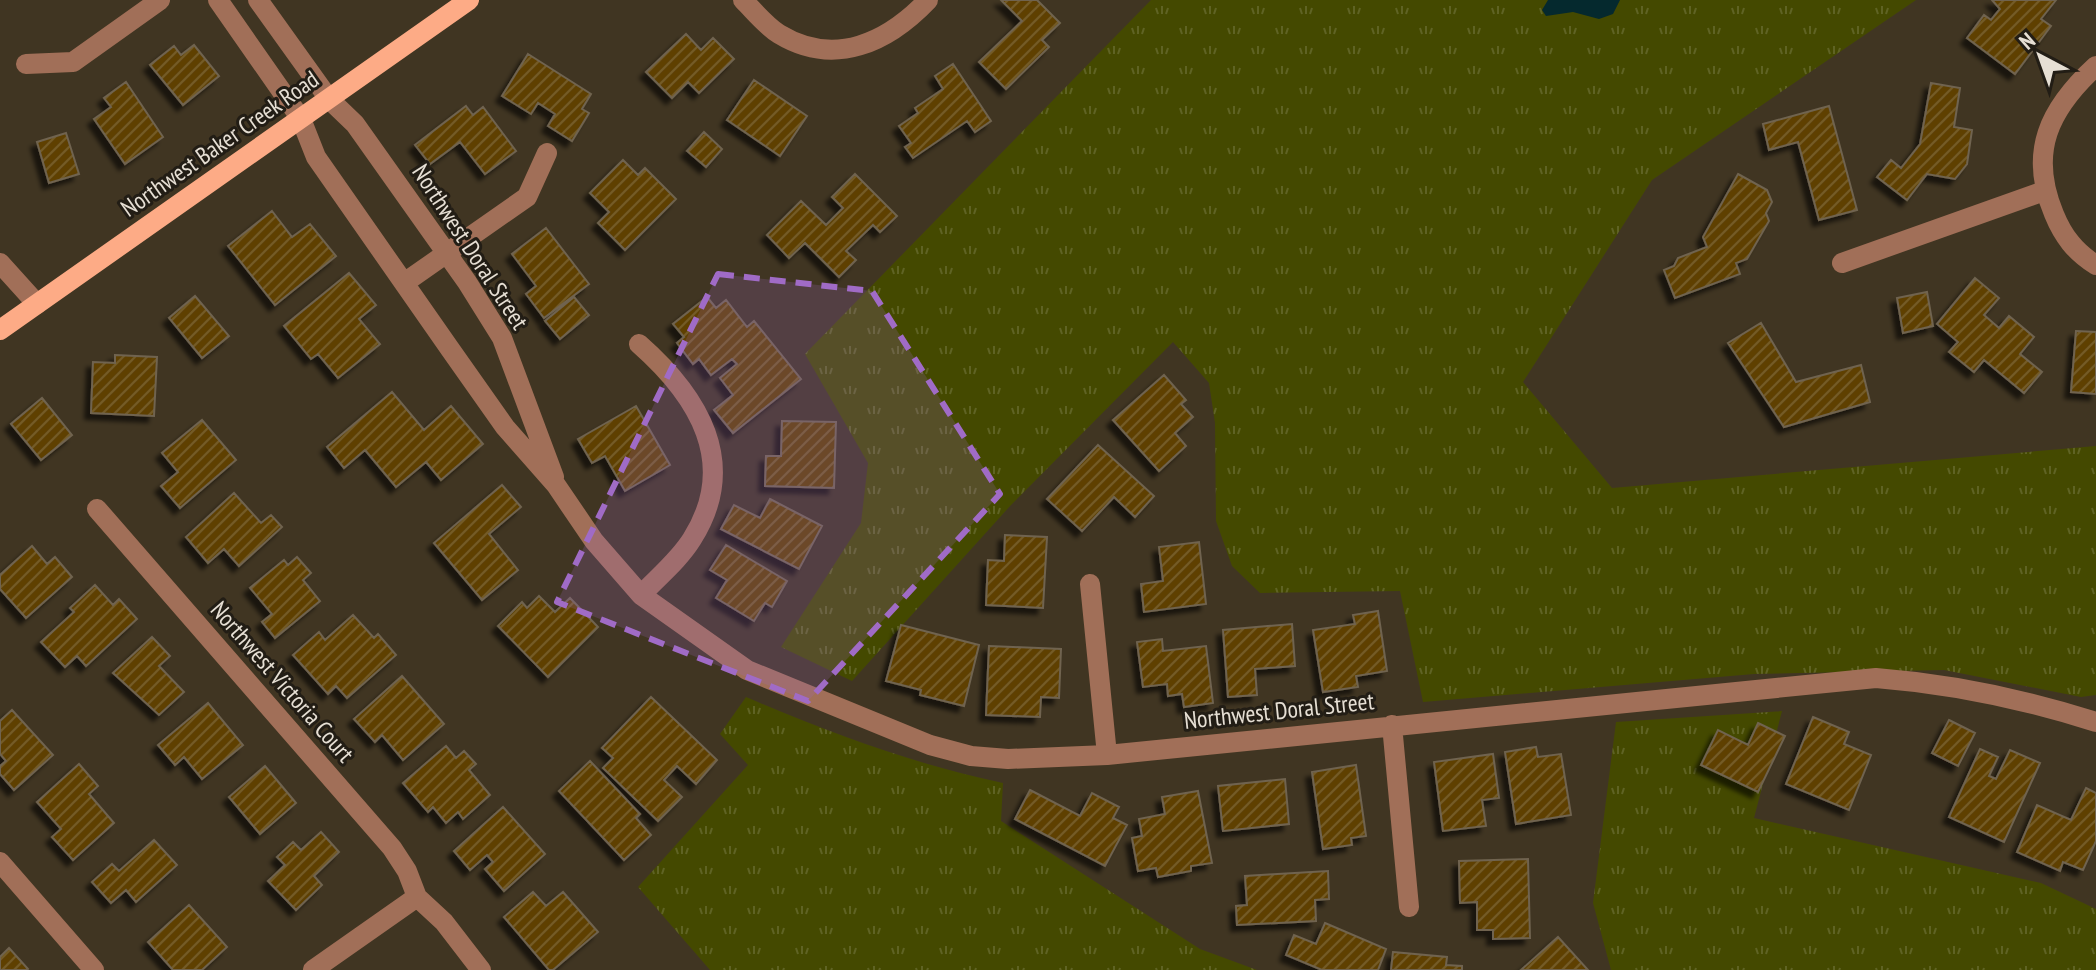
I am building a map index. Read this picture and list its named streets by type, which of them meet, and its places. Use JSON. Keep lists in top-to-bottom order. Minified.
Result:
{"streets":{"main road":["Northwest Baker Creek Road"],"street":["Northwest Doral Street","Northwest Victoria Court"]},"crossings":[["Northwest Baker Creek Road","Northwest Doral Street"]],"north":"top left"}
